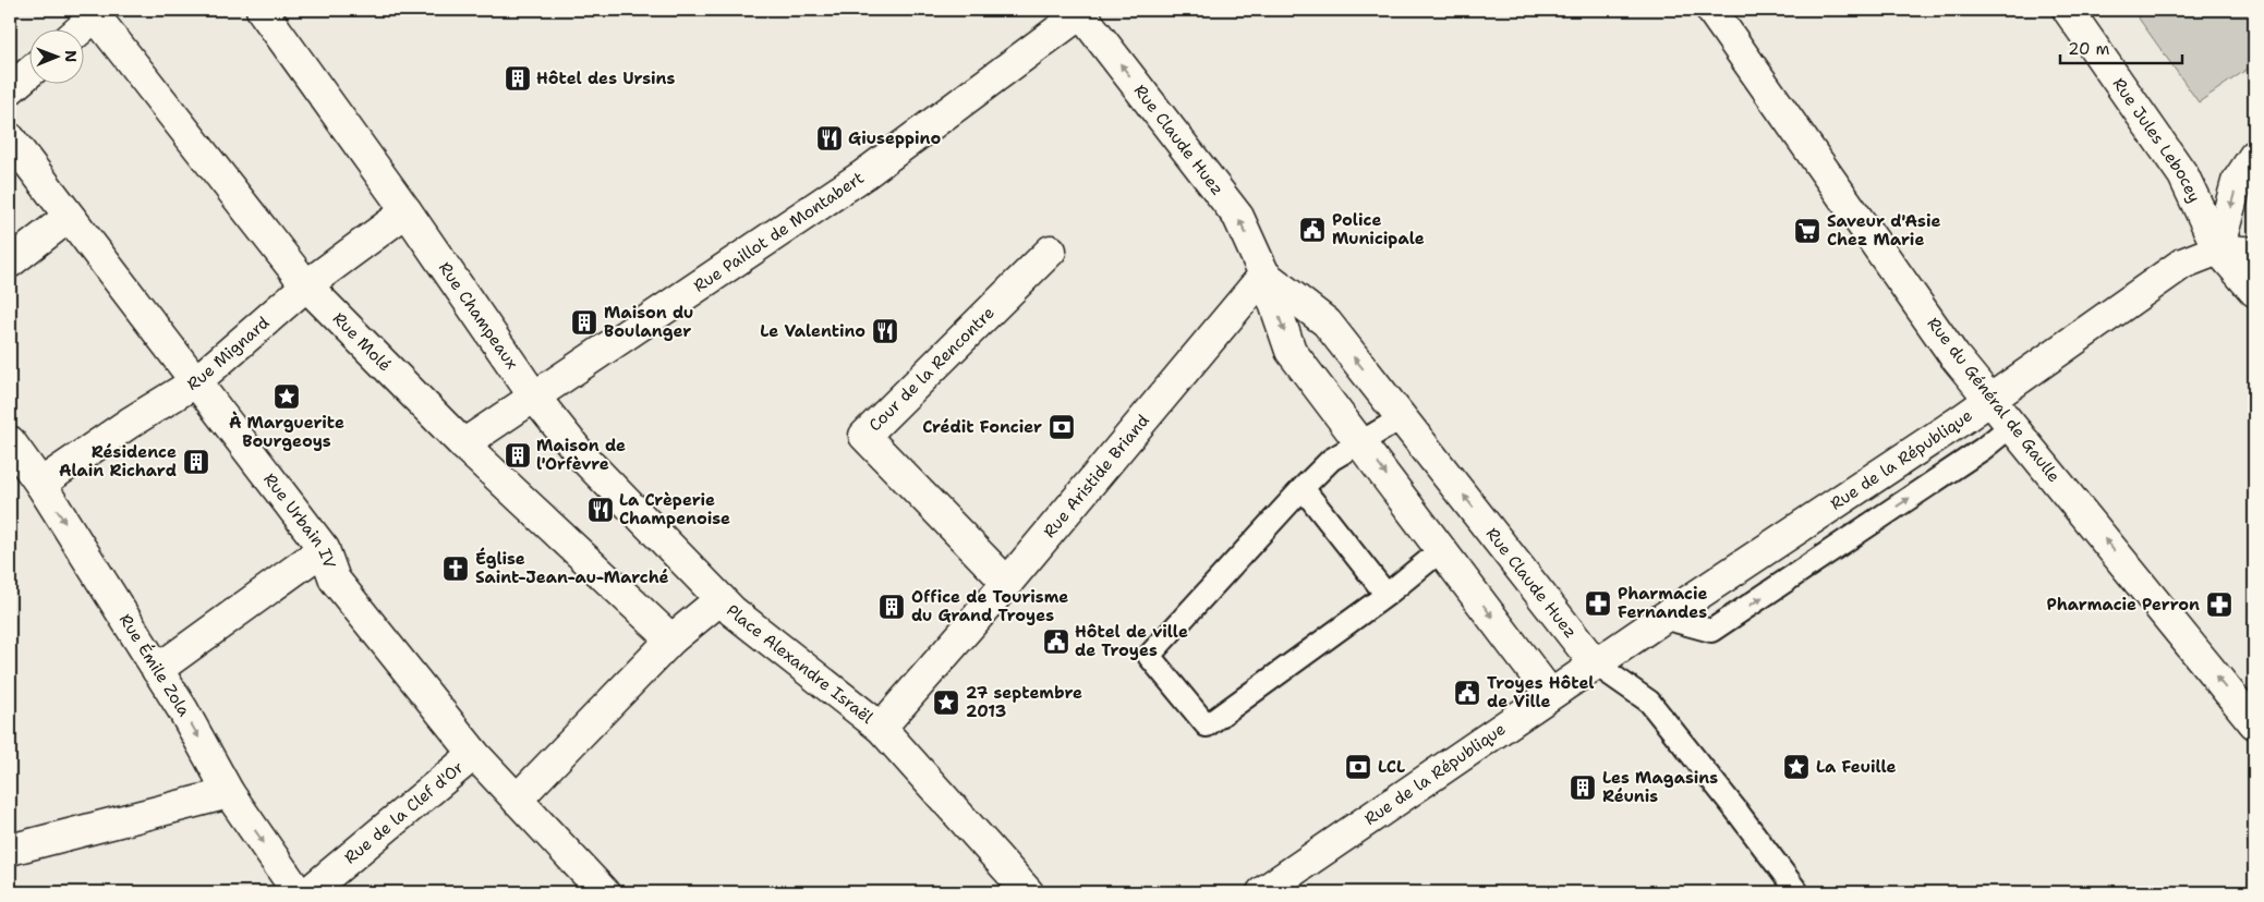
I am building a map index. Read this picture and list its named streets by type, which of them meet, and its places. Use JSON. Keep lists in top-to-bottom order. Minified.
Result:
{"streets":{"street":["Rue Claude Huez","Rue Jules Lebocey","Rue Paillot de Montabert","Rue Champeaux","Rue Molé","Rue Mignard","Cour de la Rencontre","Rue du Général de Gaulle","Rue de la République","Rue Aristide Briand","Rue Urbain IV","Place Alexandre Israël","Rue Émile Zola","Rue de la Clef d'Or"]},"crossings":[["Rue Claude Huez","Rue Paillot de Montabert"],["Rue Claude Huez","Rue de la République"],["Rue Claude Huez","Rue Aristide Briand"],["Rue Jules Lebocey","Rue de la République"],["Rue Paillot de Montabert","Rue Champeaux"],["Rue Paillot de Montabert","Rue Molé"],["Rue Champeaux","Rue Mignard"],["Rue Champeaux","Place Alexandre Israël"],["Rue Molé","Rue Mignard"],["Rue Mignard","Rue Urbain IV"],["Rue Mignard","Rue Émile Zola"],["Cour de la Rencontre","Rue Aristide Briand"],["Rue du Général de Gaulle","Rue de la République"],["Rue Aristide Briand","Place Alexandre Israël"],["Rue Urbain IV","Rue de la Clef d'Or"]],"one_way":["Rue du Général de Gaulle","Rue Émile Zola"],"places":{"building":["Hôtel des Ursins","Maison du Boulanger","Maison de l'Orfèvre","Résidence Alain Richard","Office de Tourisme du Grand Troyes","Les Magasins Réunis"],"restaurant":["Giuseppino","Le Valentino","La Crèperie Champenoise"],"public building":["Police Municipale","Hôtel de ville de Troyes","Troyes Hôtel de Ville"],"supermarket":["Saveur d'Asie Chez Marie"],"place":["À Marguerite Bourgeoys","27 septembre 2013","La Feuille"],"bank":["Crédit Foncier","LCL"],"church":["Église Saint-Jean-au-Marché"],"pharmacy":["Pharmacie Fernandes","Pharmacie Perron"]},"scale_bar":"20 m","north":"right"}
